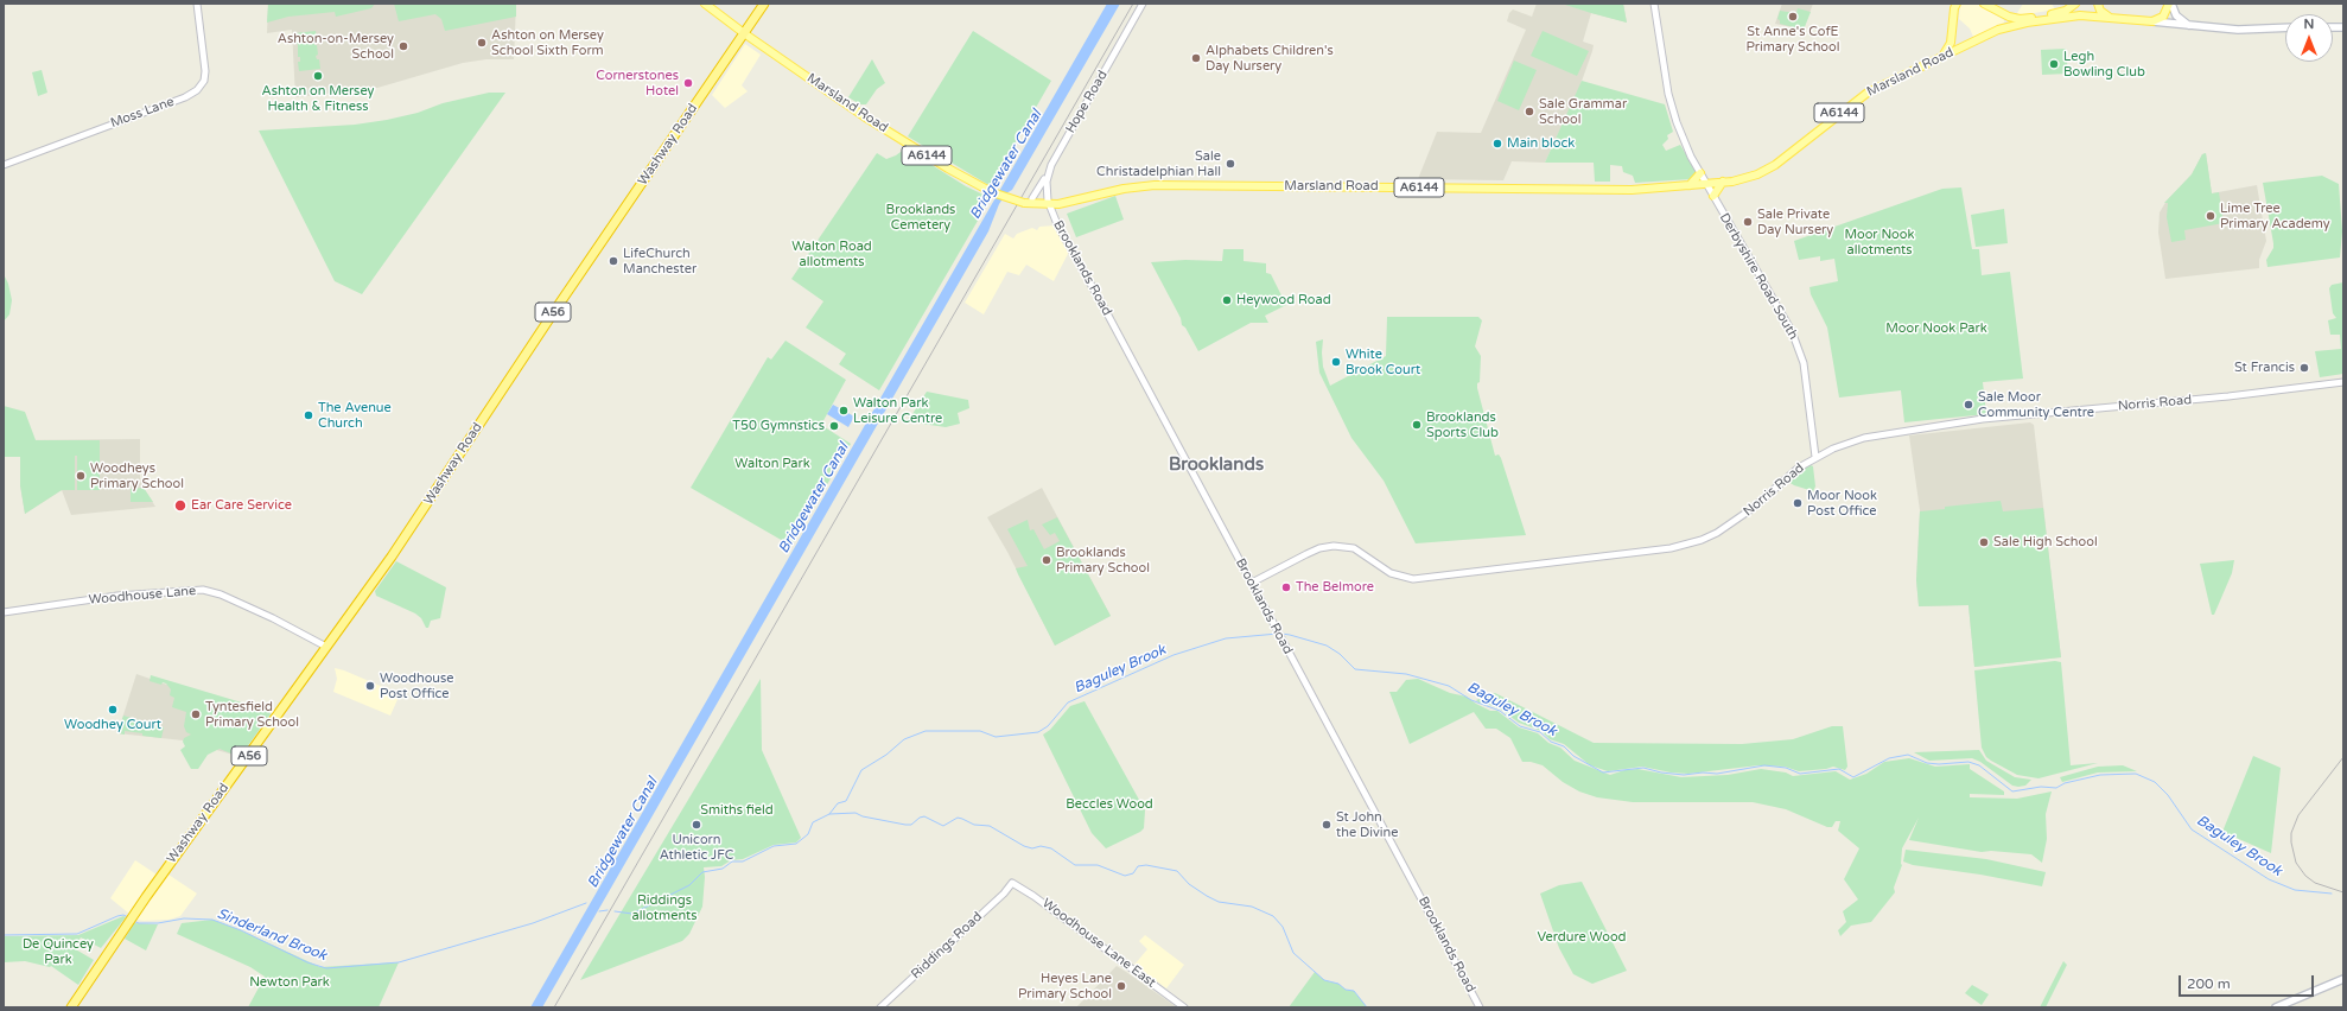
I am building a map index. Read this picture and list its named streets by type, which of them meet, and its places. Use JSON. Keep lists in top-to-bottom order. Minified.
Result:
{"streets":{"highway":["Washway Road","A56"],"main road":["Marsland Road","A6144"],"street":["Hope Road","Moss Lane","Brooklands Road","Derbyshire Road South","Norris Road","Woodhouse Lane","Woodhouse Lane East","Riddings Road"]},"crossings":[["Marsland Road","Hope Road"],["Marsland Road","A6144"],["Marsland Road","Washway Road"],["Marsland Road","Brooklands Road"],["Marsland Road","Derbyshire Road South"],["Hope Road","Brooklands Road"],["A6144","Washway Road"],["Washway Road","Woodhouse Lane"],["Brooklands Road","Norris Road"],["Derbyshire Road South","Norris Road"],["Woodhouse Lane East","Riddings Road"]],"districts":["Brooklands"],"water":["Bridgewater Canal","Baguley Brook","Sinderland Brook"],"parks":["Brooklands Cemetery","Moor Nook allotments","Walton Road allotments","Moor Nook Park","Walton Park","Beccles Wood","Smiths field","Riddings allotments","Verdure Wood","De Quincey Park","Newton Park"],"places":["St Anne's CofE Primary School","Ashton on Mersey School Sixth Form","Ashton-on-Mersey School","Alphabets Children's Day Nursery","Legh Bowling Club","Ashton on Mersey Health & Fitness","Cornerstones Hotel","Sale Grammar School","Main block","Sale Christadelphian Hall","Lime Tree Primary Academy","Sale Private Day Nursery","LifeChurch Manchester","Heywood Road","White Brook Court","St Francis","Sale Moor Community Centre","Walton Park Leisure Centre","The Avenue Church","Brooklands Sports Club","T50 Gymnstics","Woodheys Primary School","Moor Nook Post Office","Ear Care Service","Sale High School","Brooklands Primary School","The Belmore","Woodhouse Post Office","Woodhey Court","Tyntesfield Primary School","Unicorn Athletic JFC","St John the Divine","Heyes Lane Primary School"],"scale_bar":"200 m","north":"top"}
